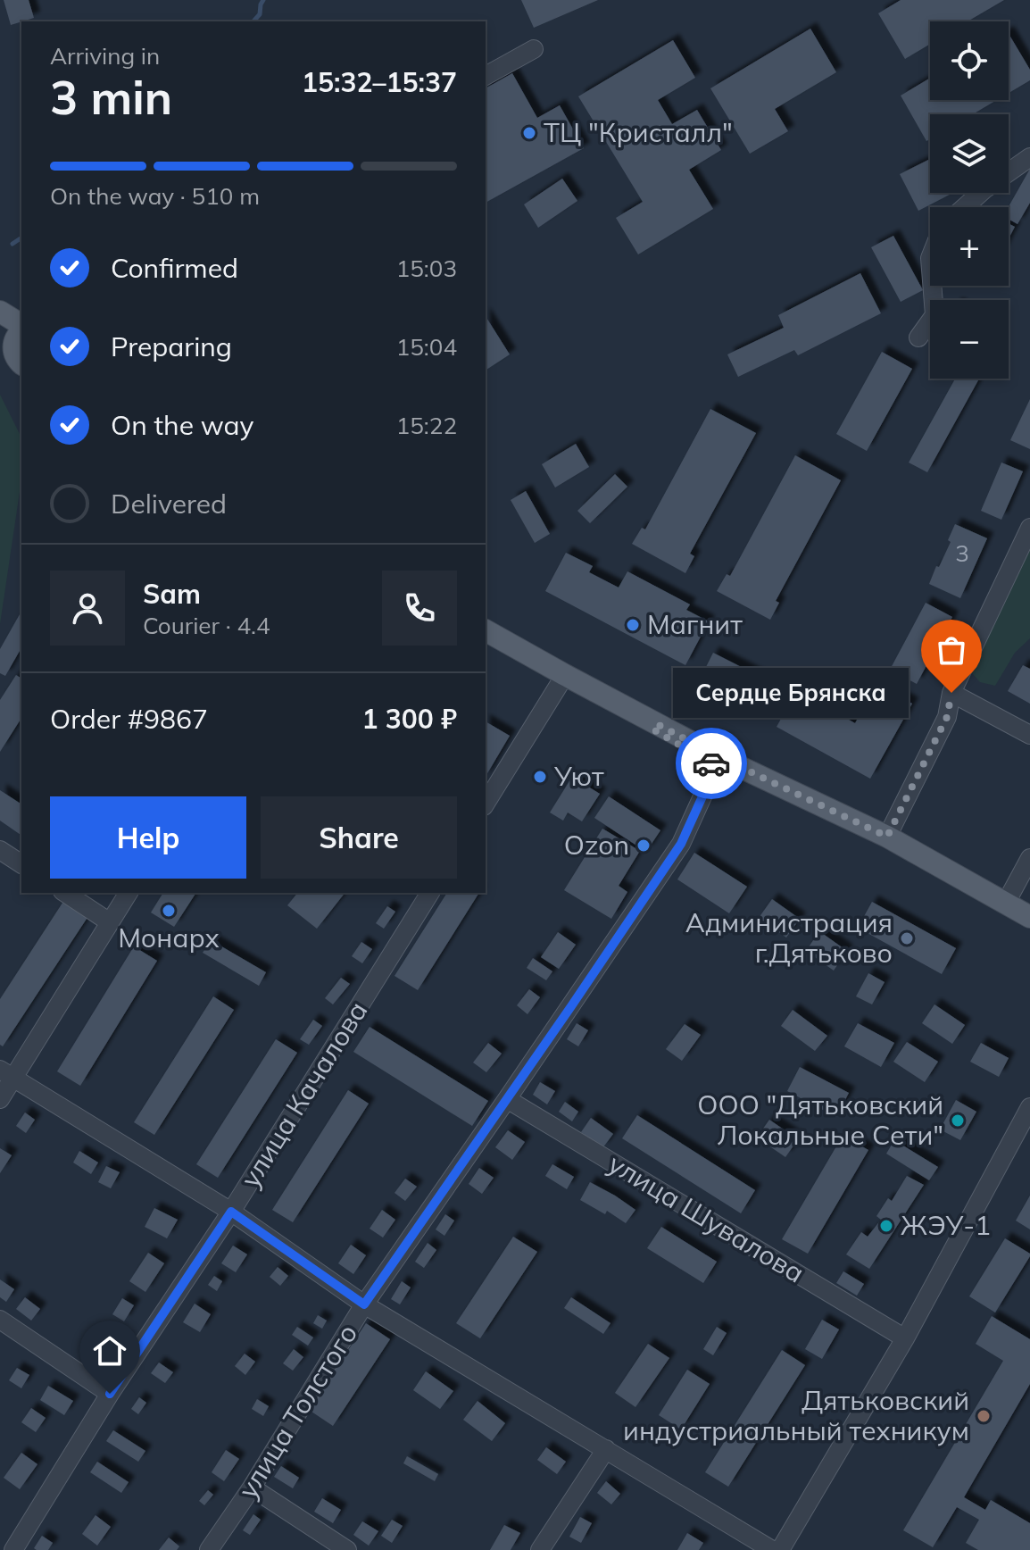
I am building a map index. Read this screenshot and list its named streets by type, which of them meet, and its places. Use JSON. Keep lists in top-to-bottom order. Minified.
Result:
{"streets":{"street":["улица Качалова","улица Шувалова","улица Толстого"]},"crossings":[["улица Шувалова","улица Толстого"]],"places":["ТЦ \"Кристалл\"","Магнит","Сердце Брянска","Уют","Ozon","Монарх","Администрация г.Дятьково","ООО \"Дятьковский Локальные Сети\"","ЖЭУ-1","Дятьковский индустриальный техникум"],"house_numbers":["3"],"page":{"map_buttons":["+","−"],"heading":["3 min","Arriving in","15:32–15:37"],"panel":["Sam","Courier · 4.4","Order #9867","1 300 ₽"],"bar":"On the way · 510 m","list":[["Confirmed","15:03"],["Preparing","15:04"],["On the way","15:22"],"Delivered"],"bubble":"Сердце Брянска","buttons":["Help","Share"]}}
